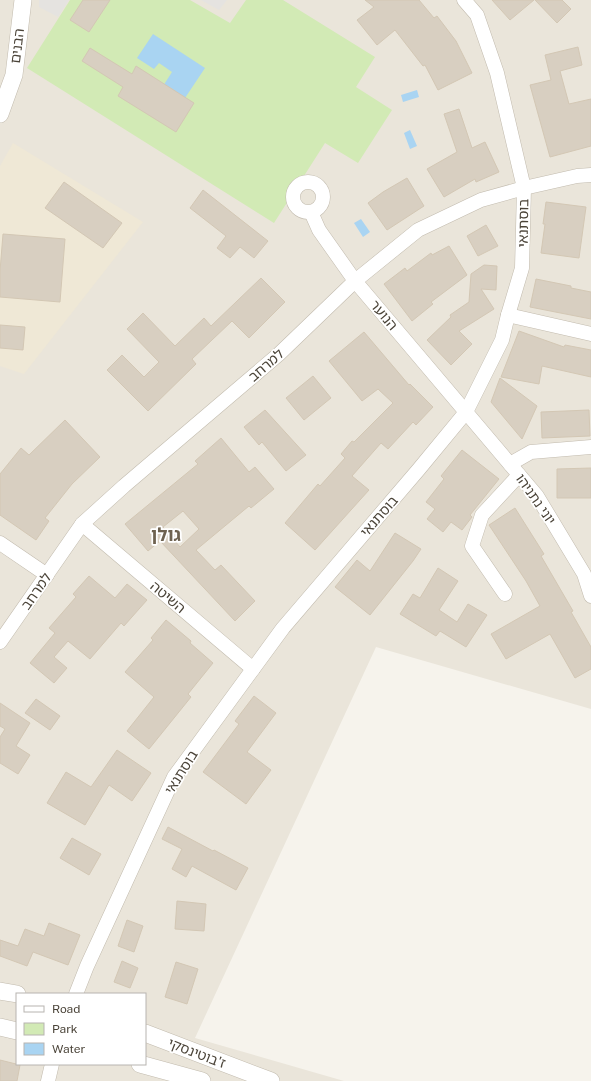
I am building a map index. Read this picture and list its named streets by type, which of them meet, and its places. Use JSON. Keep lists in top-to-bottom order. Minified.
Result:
{"streets":{"street":["הבנים","בוסתנאי","הנוער","למרחב","יוני נתניהו","השיטה","ז'בוטינסקי"]},"crossings":[["בוסתנאי","הנוער"],["בוסתנאי","למרחב"],["בוסתנאי","יוני נתניהו"],["בוסתנאי","השיטה"],["הנוער","למרחב"],["הנוער","יוני נתניהו"],["למרחב","השיטה"]],"districts":["גולן"],"legend":["Road","Park","Water"]}
